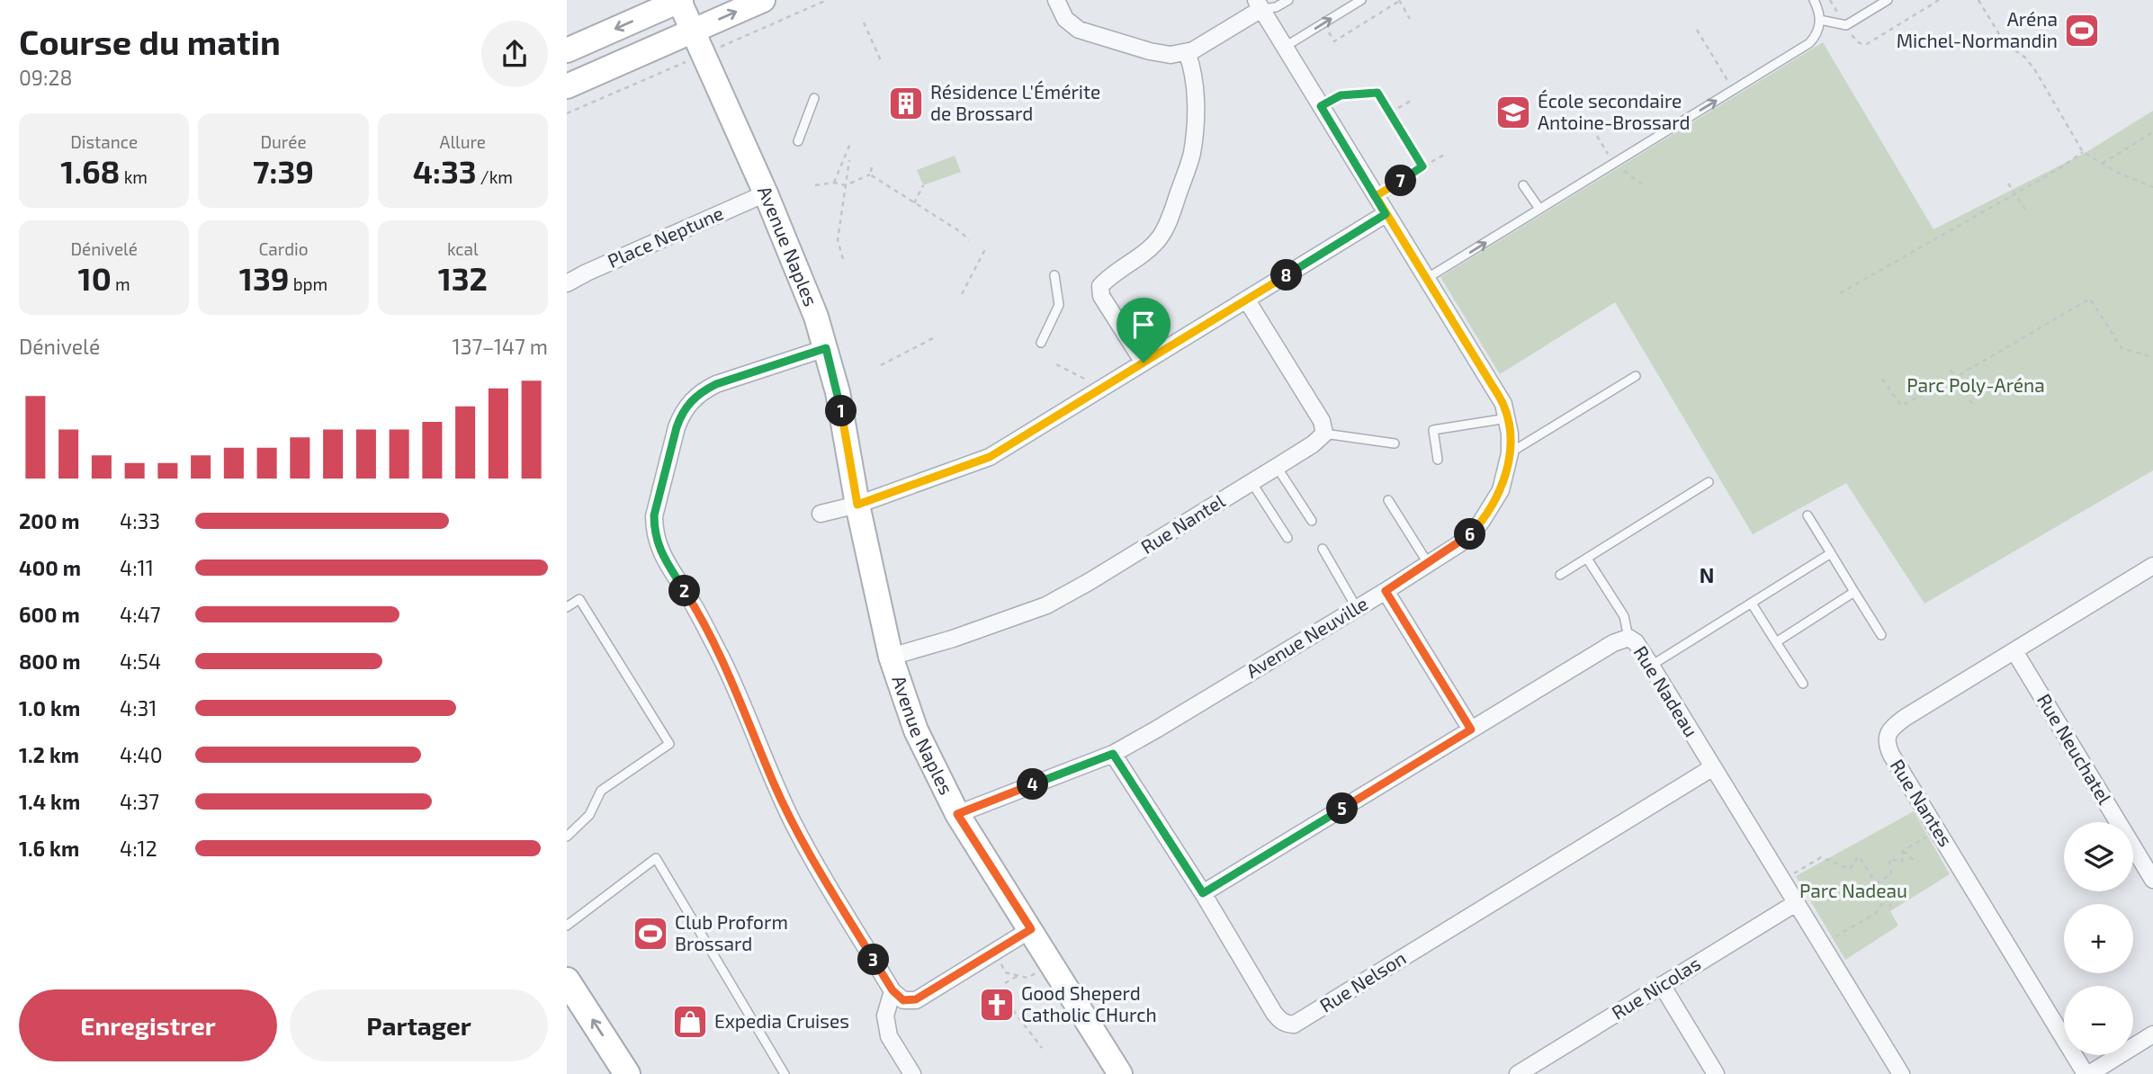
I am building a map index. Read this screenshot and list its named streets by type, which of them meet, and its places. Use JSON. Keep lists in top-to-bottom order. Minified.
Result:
{"streets":{"street":["Place Neptune","Avenue Naples","Rue Nantel","Avenue Neuville","Rue Nadeau","Rue Neuchatel","Rue Nantes","Rue Nelson","Rue Nicolas"]},"crossings":[["Place Neptune","Avenue Naples"],["Avenue Naples","Rue Nantel"],["Avenue Naples","Avenue Neuville"],["Avenue Neuville","Rue Nelson"],["Rue Nadeau","Rue Nelson"],["Rue Nadeau","Rue Nicolas"],["Rue Neuchatel","Rue Nantes"]],"districts":["N"],"parks":["Parc Poly-Aréna","Parc Nadeau"],"places":{"sports":["Aréna Michel-Normandin","Club Proform Brossard"],"building":["Résidence L'Émérite de Brossard"],"school or university":["École secondaire Antoine-Brossard"],"church":["Good Sheperd Catholic CHurch"],"shop":["Expedia Cruises"]},"page":{"heading":["Course du matin","09:28"],"stats":[["Distance","1.68 km"],["Durée","7:39"],["Allure","4:33 /km"],["Dénivelé","10 m"],["Cardio","139 bpm"],["kcal","132"]],"pins":["7","8","1","6","2","4","5","3"],"chart":["Dénivelé","137–147 m"],"list":[{"name":"200 m","note":"4:33"},{"name":"400 m","note":"4:11"},{"name":"600 m","note":"4:47"},{"name":"800 m","note":"4:54"},{"name":"1.0 km","note":"4:31"},{"name":"1.2 km","note":"4:40"},{"name":"1.4 km","note":"4:37"},{"name":"1.6 km","note":"4:12"}],"map_buttons":["+","−"],"buttons":["Enregistrer","Partager"]}}
